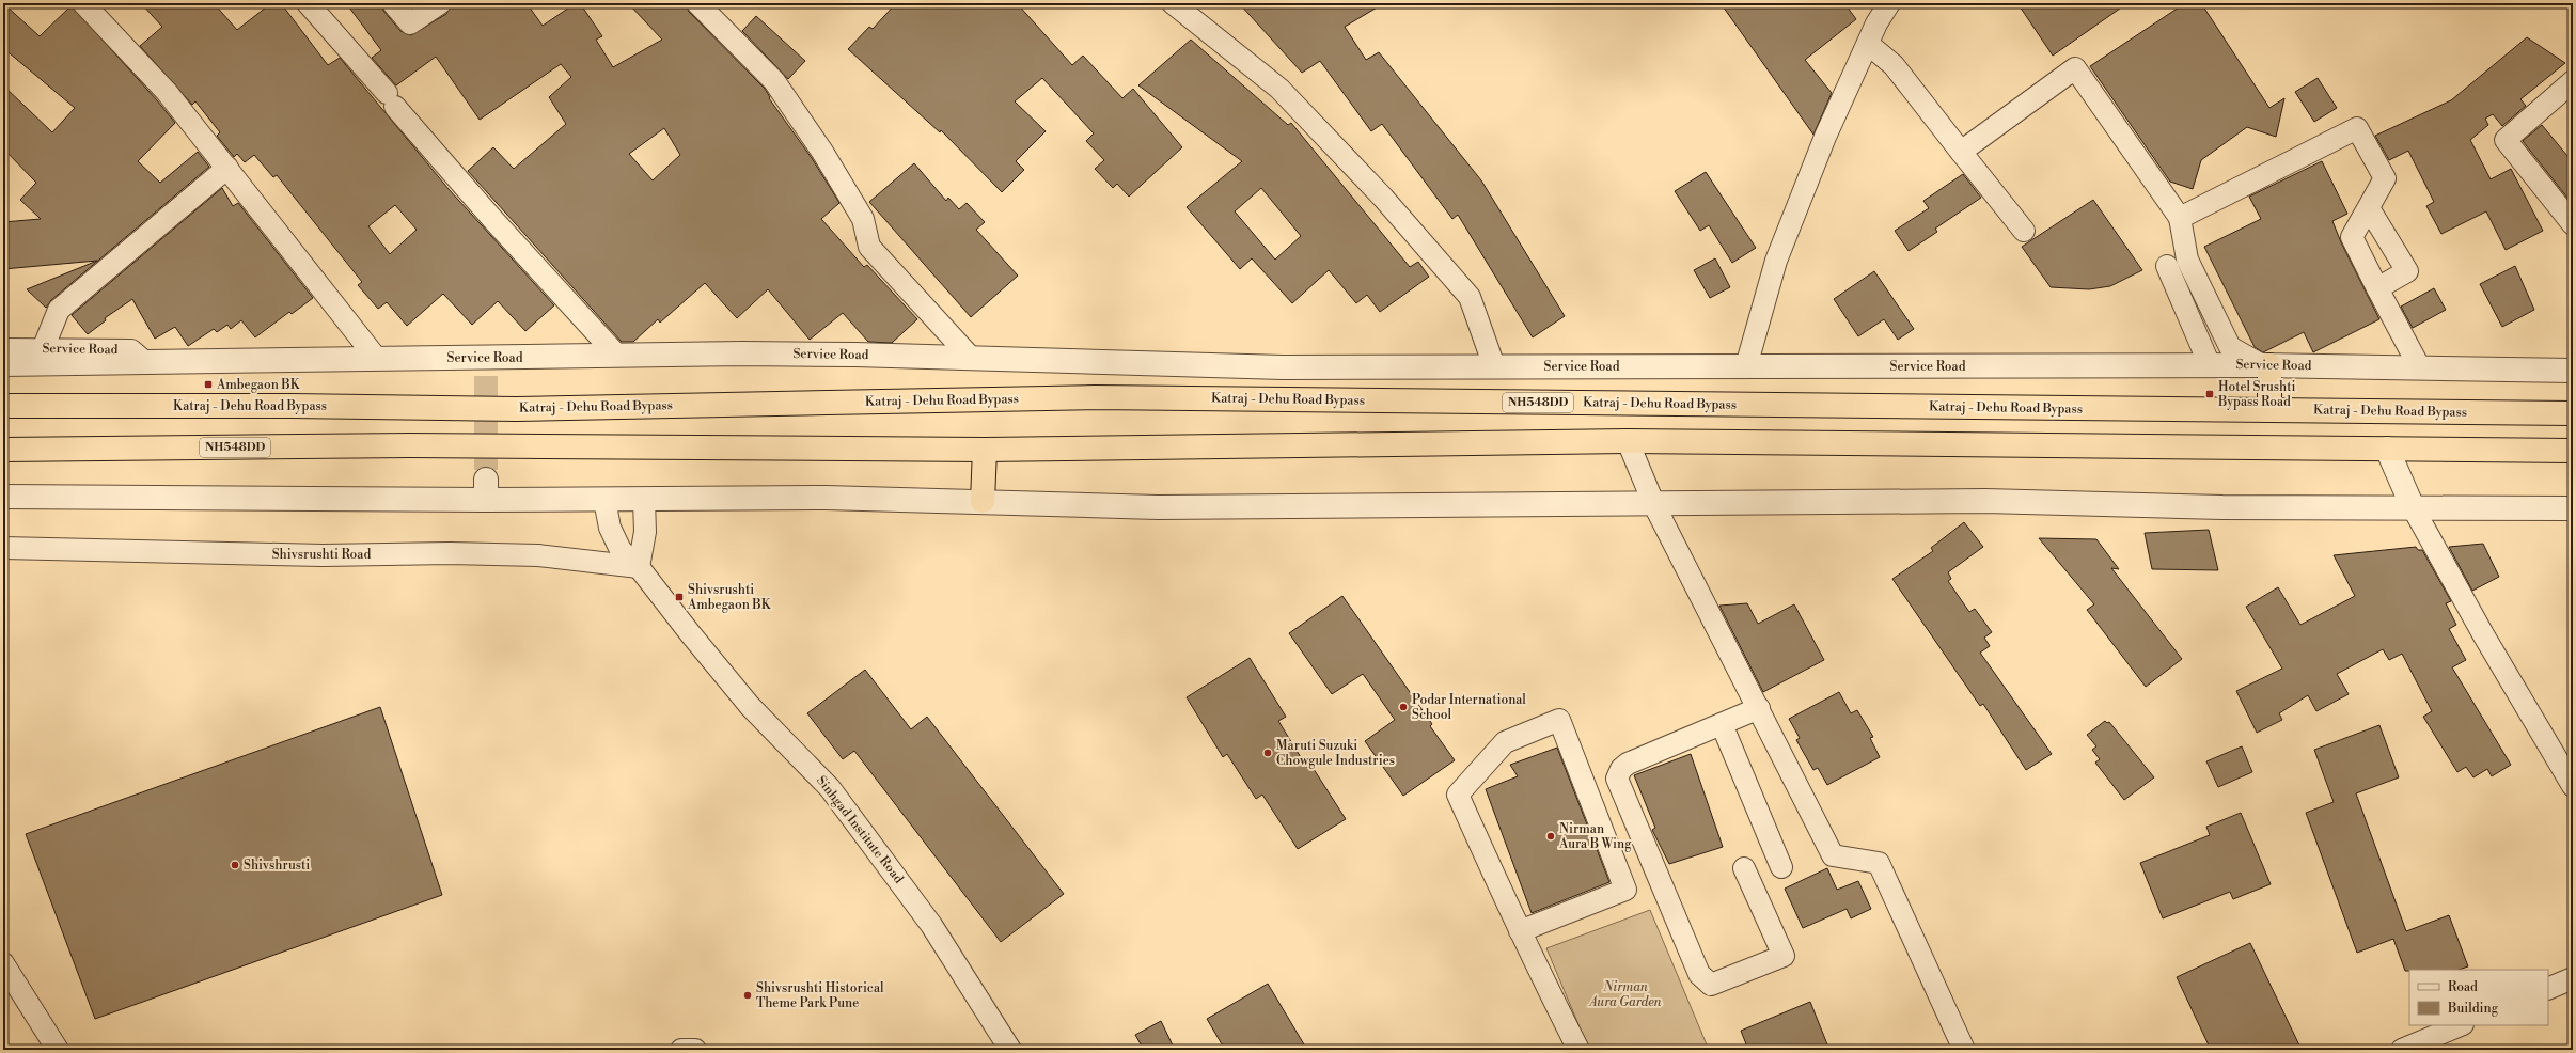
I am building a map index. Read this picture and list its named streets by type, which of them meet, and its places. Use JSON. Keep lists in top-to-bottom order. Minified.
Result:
{"streets":{"highway":["Katraj - Dehu Road Bypass","NH548DD"],"street":["Service Road","Shivsrushti Road","Sinhgad Institute Road"]},"crossings":[["Shivsrushti Road","Sinhgad Institute Road"]],"parks":["Nirman Aura Garden"],"places":{"transit":["Ambegaon BK","Hotel Srushti Bypass Road","Shivsrushti Ambegaon BK"],"other":["Podar International School","Maruti Suzuki Chowgule Industries","Nirman Aura B Wing","Shivshrusti","Shivsrushti Historical Theme Park Pune"]},"legend":["Road","Building"]}
